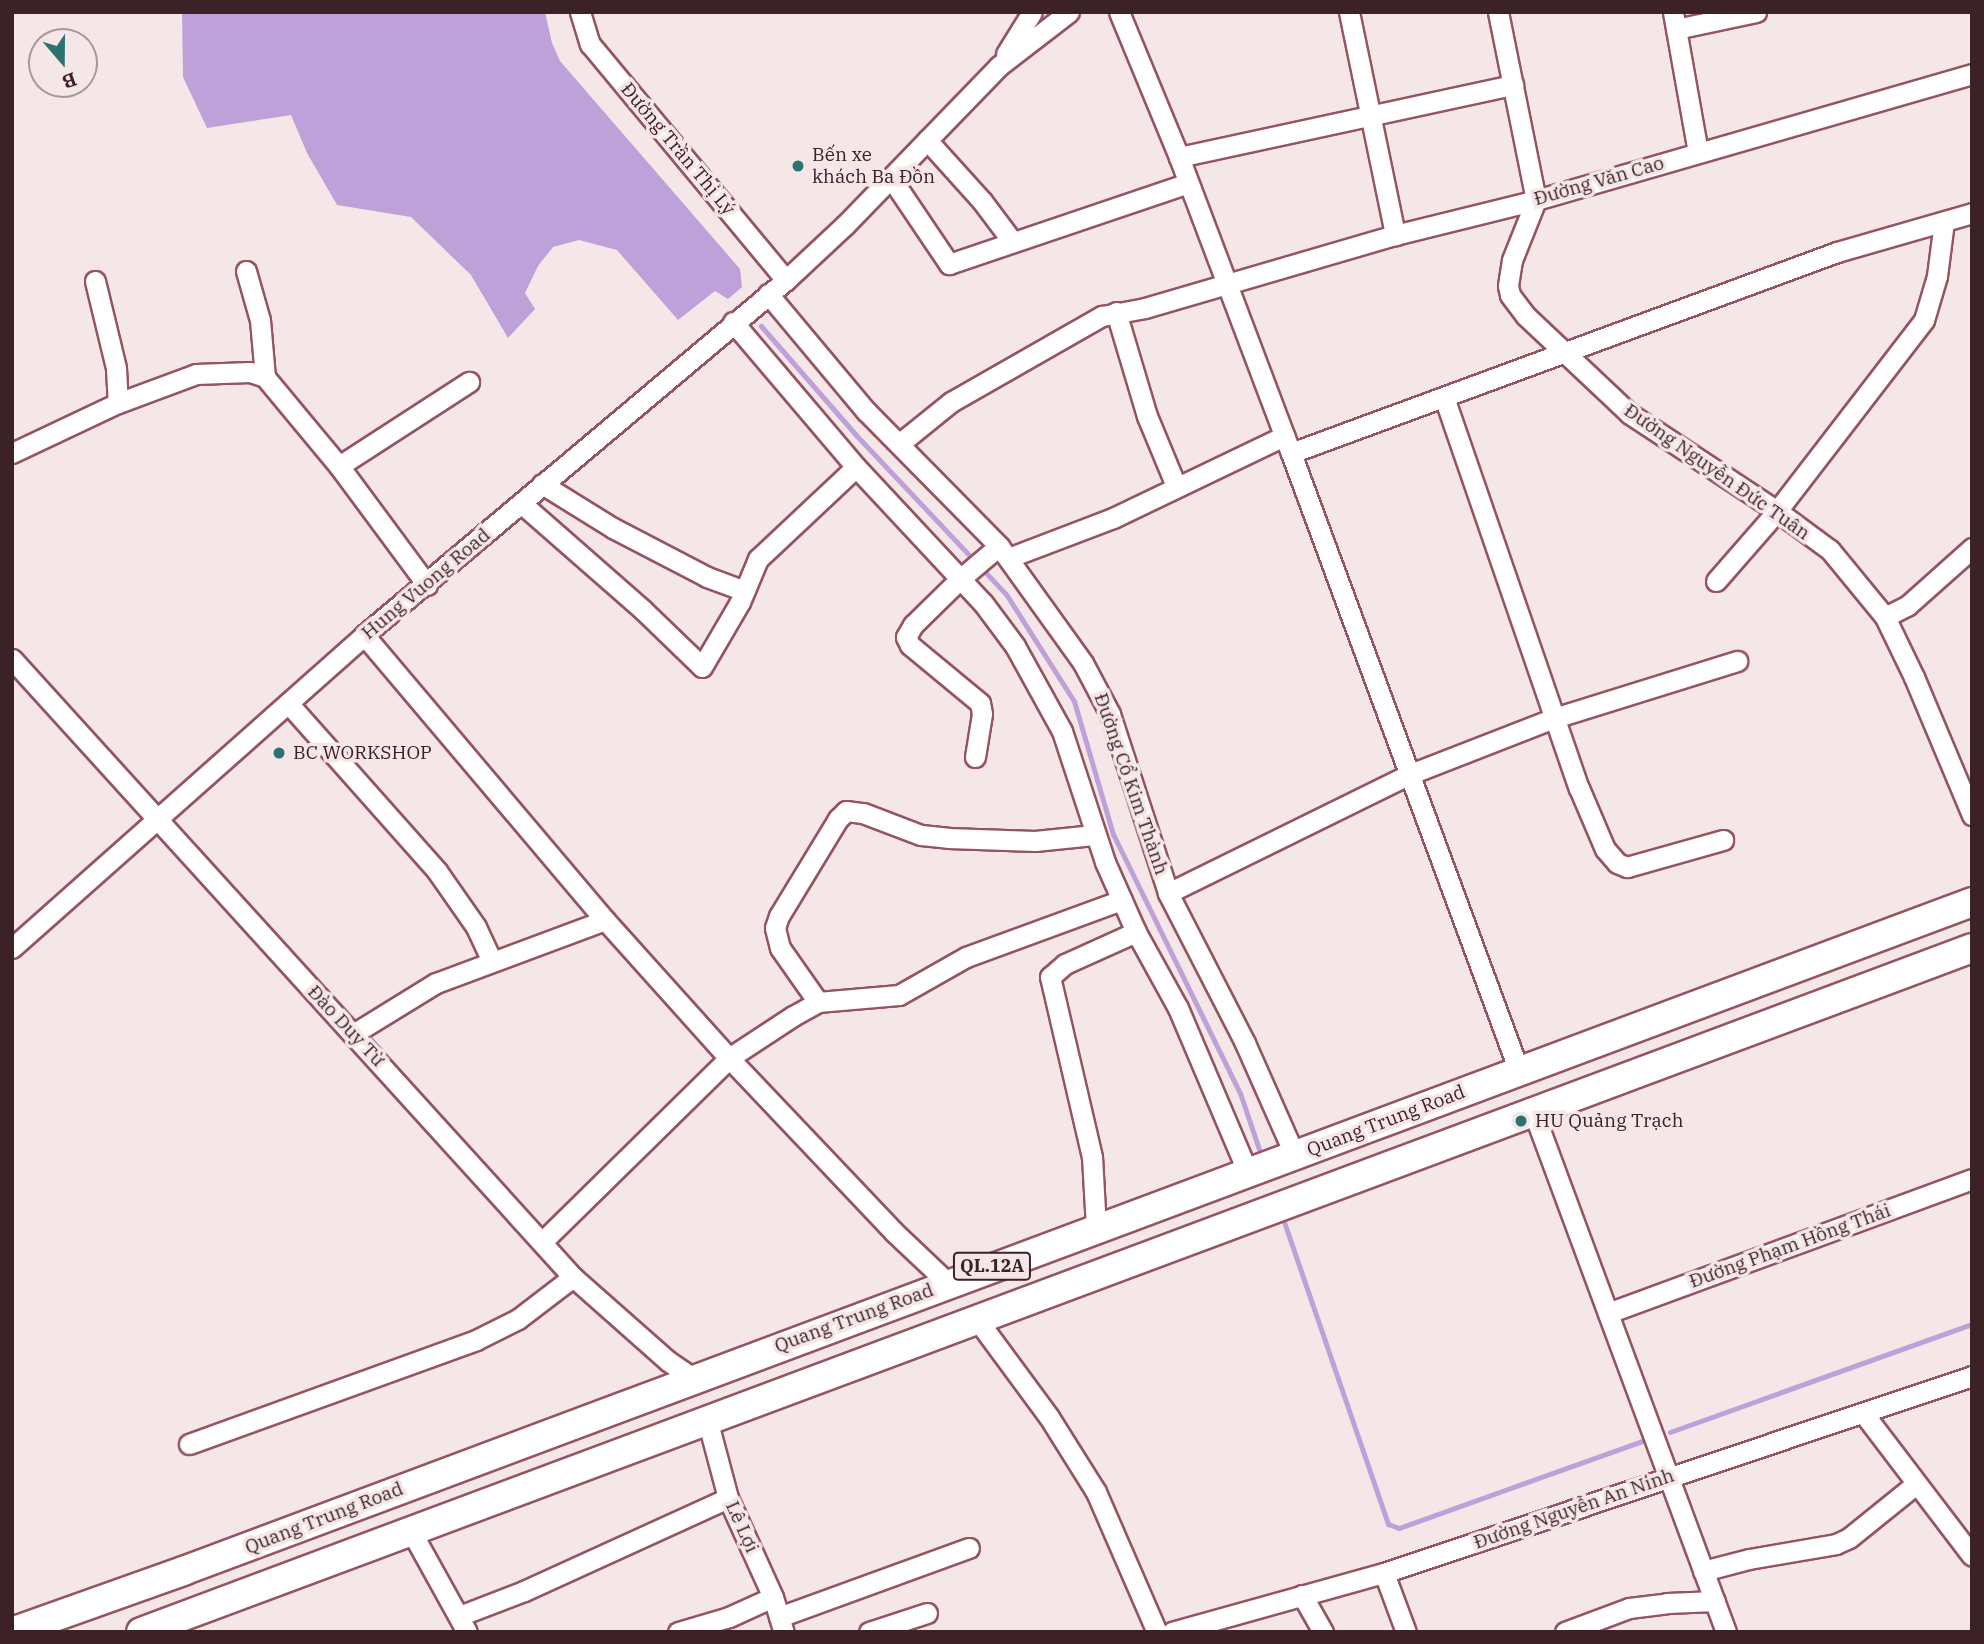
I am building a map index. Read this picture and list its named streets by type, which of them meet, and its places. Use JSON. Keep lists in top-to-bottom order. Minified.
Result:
{"streets":{"highway":["Quang Trung Road","QL.12A"],"street":["Đường Trần Thị Lý","Đường Văn Cao","Đường Nguyễn Đức Tuân","Hung Vuong Road","Đường Cổ Kim Thành","Đào Duy Từ","Đường Phạm Hồng Thái","Đường Nguyễn An Ninh","Lê Lợi"]},"crossings":[["Đường Trần Thị Lý","Hung Vuong Road"],["Đường Văn Cao","Đường Nguyễn Đức Tuân"],["Đường Văn Cao","Đường Cổ Kim Thành"],["Hung Vuong Road","Đường Cổ Kim Thành"],["Hung Vuong Road","Đào Duy Từ"],["Đường Cổ Kim Thành","Quang Trung Road"],["Đào Duy Từ","Quang Trung Road"],["QL.12A","Lê Lợi"]],"places":["Bến xe khách Ba Đồn","BC WORKSHOP","HU Quảng Trạch"],"north":"bottom"}
